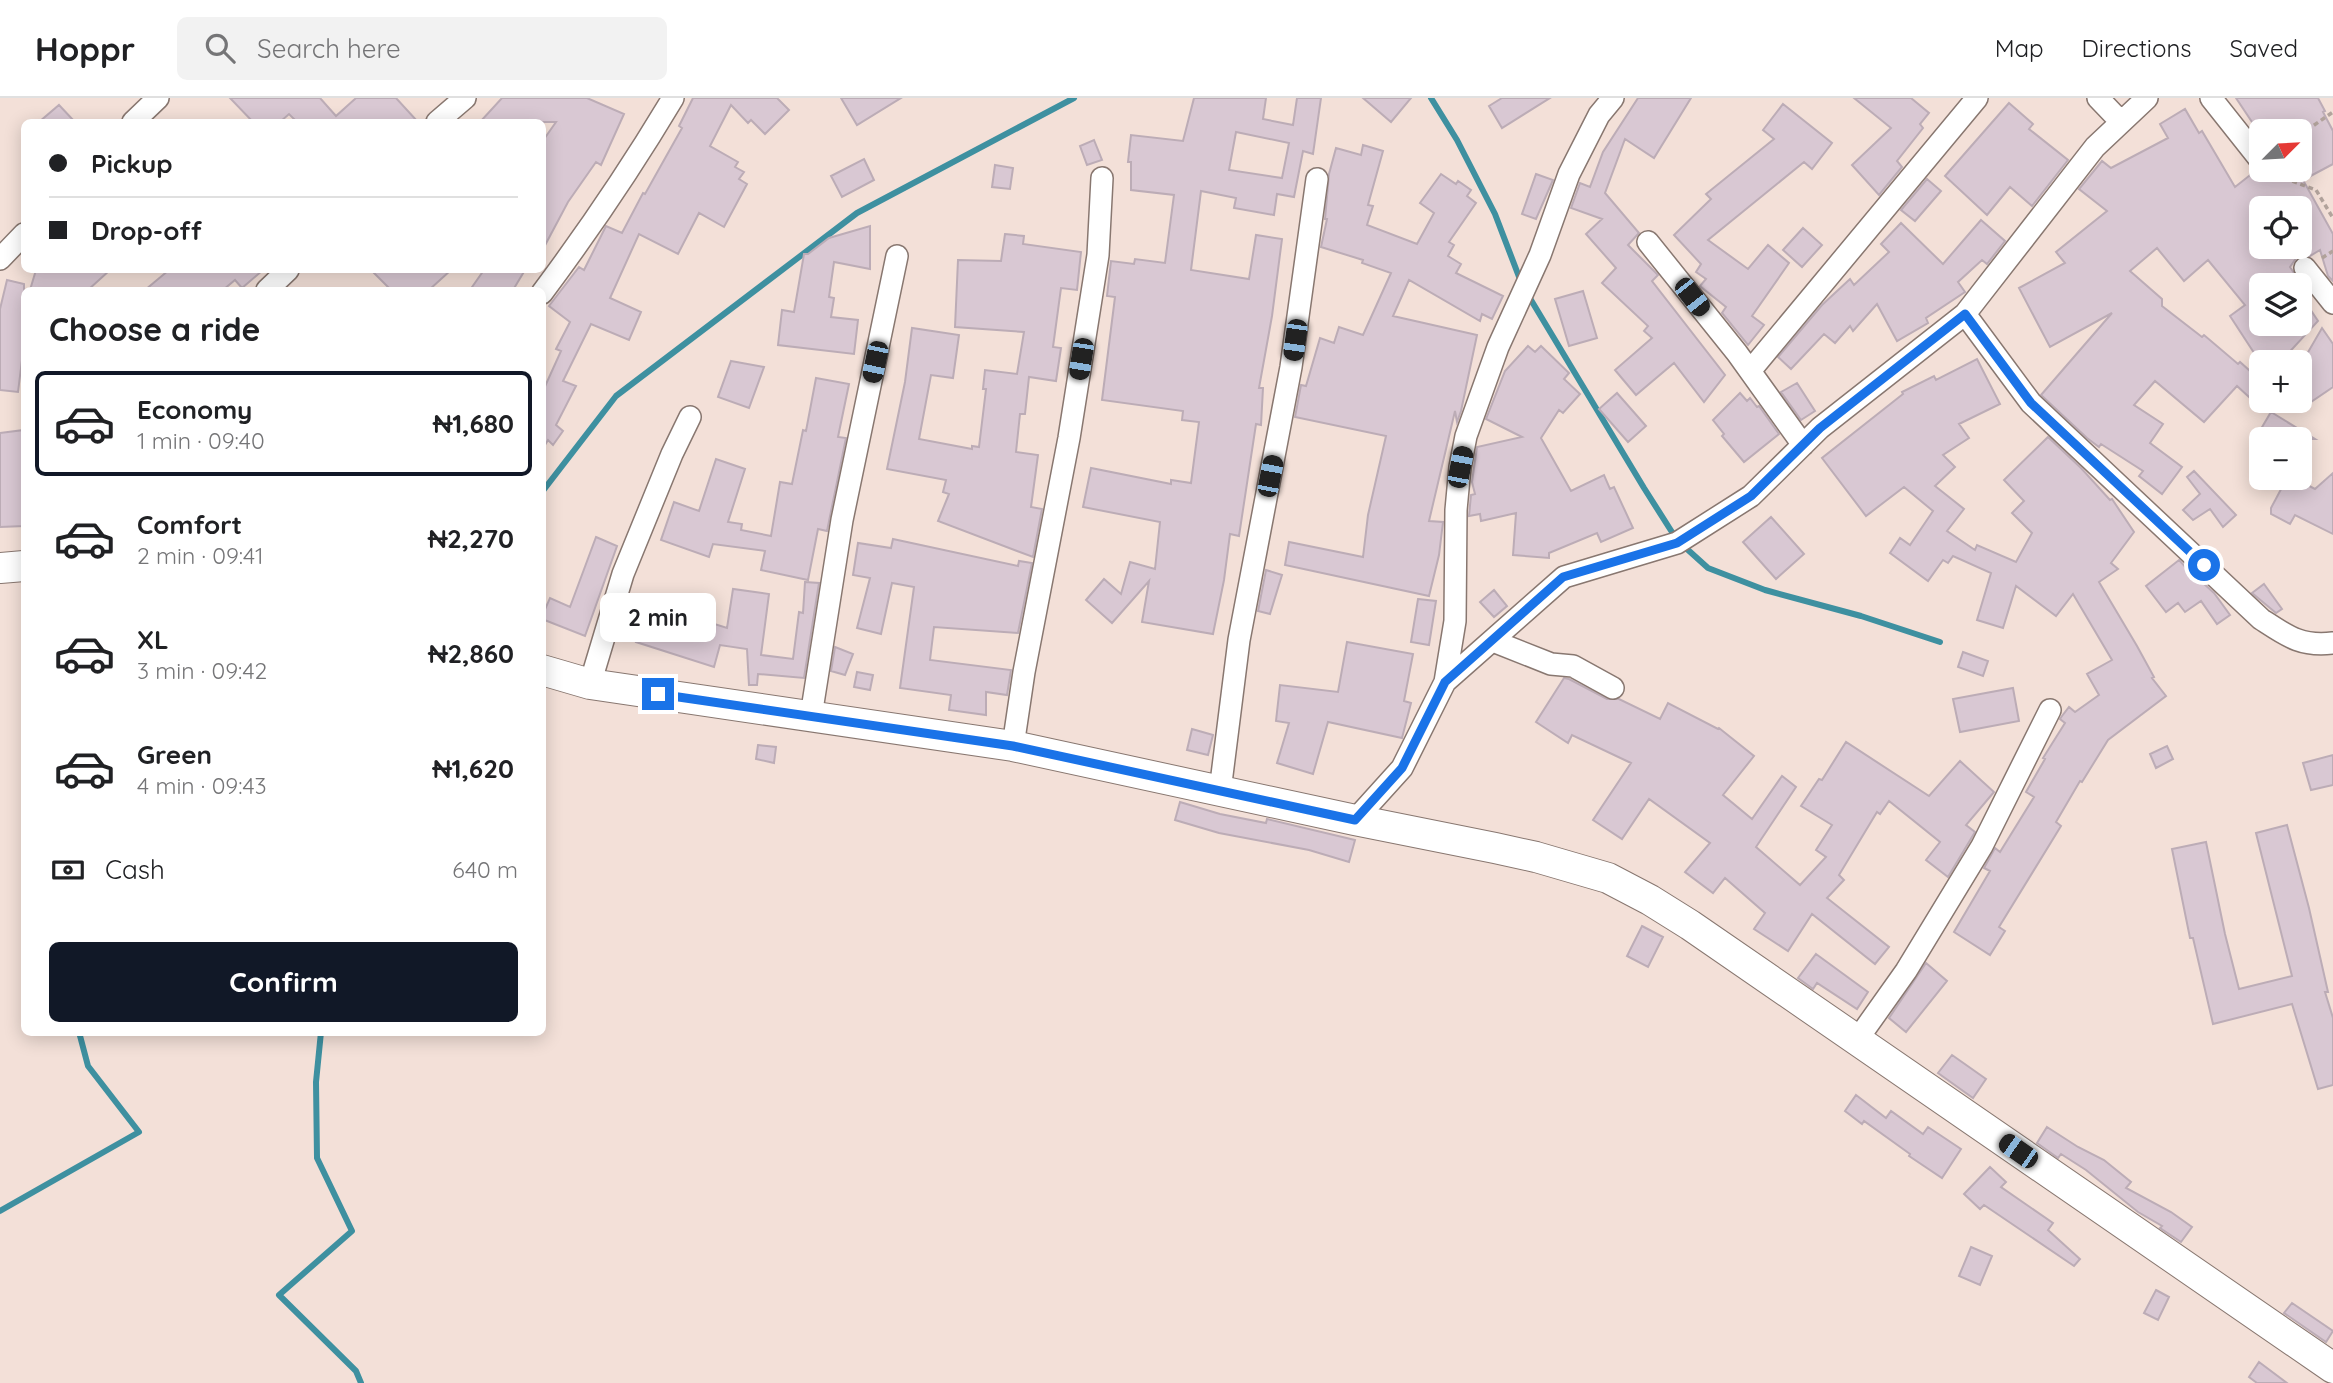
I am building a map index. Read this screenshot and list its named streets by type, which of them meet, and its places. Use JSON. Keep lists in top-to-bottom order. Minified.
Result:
{"north":"top right","page":{"header":"Hoppr","search":"Search here","nav":["Map","Directions","Saved"],"map_buttons":["+","−"],"banner":["Pickup","Drop-off"],"heading":"Choose a ride","list":[{"name":"Economy","note":"1 min · 09:40","value":"₦1,680"},{"name":"Comfort","note":"2 min · 09:41","value":"₦2,270"},{"name":"XL","note":"3 min · 09:42","value":"₦2,860"},{"name":"Green","note":"4 min · 09:43","value":"₦1,620"}],"bubble":"2 min","pay":["Cash","640 m"],"buttons":"Confirm"}}
